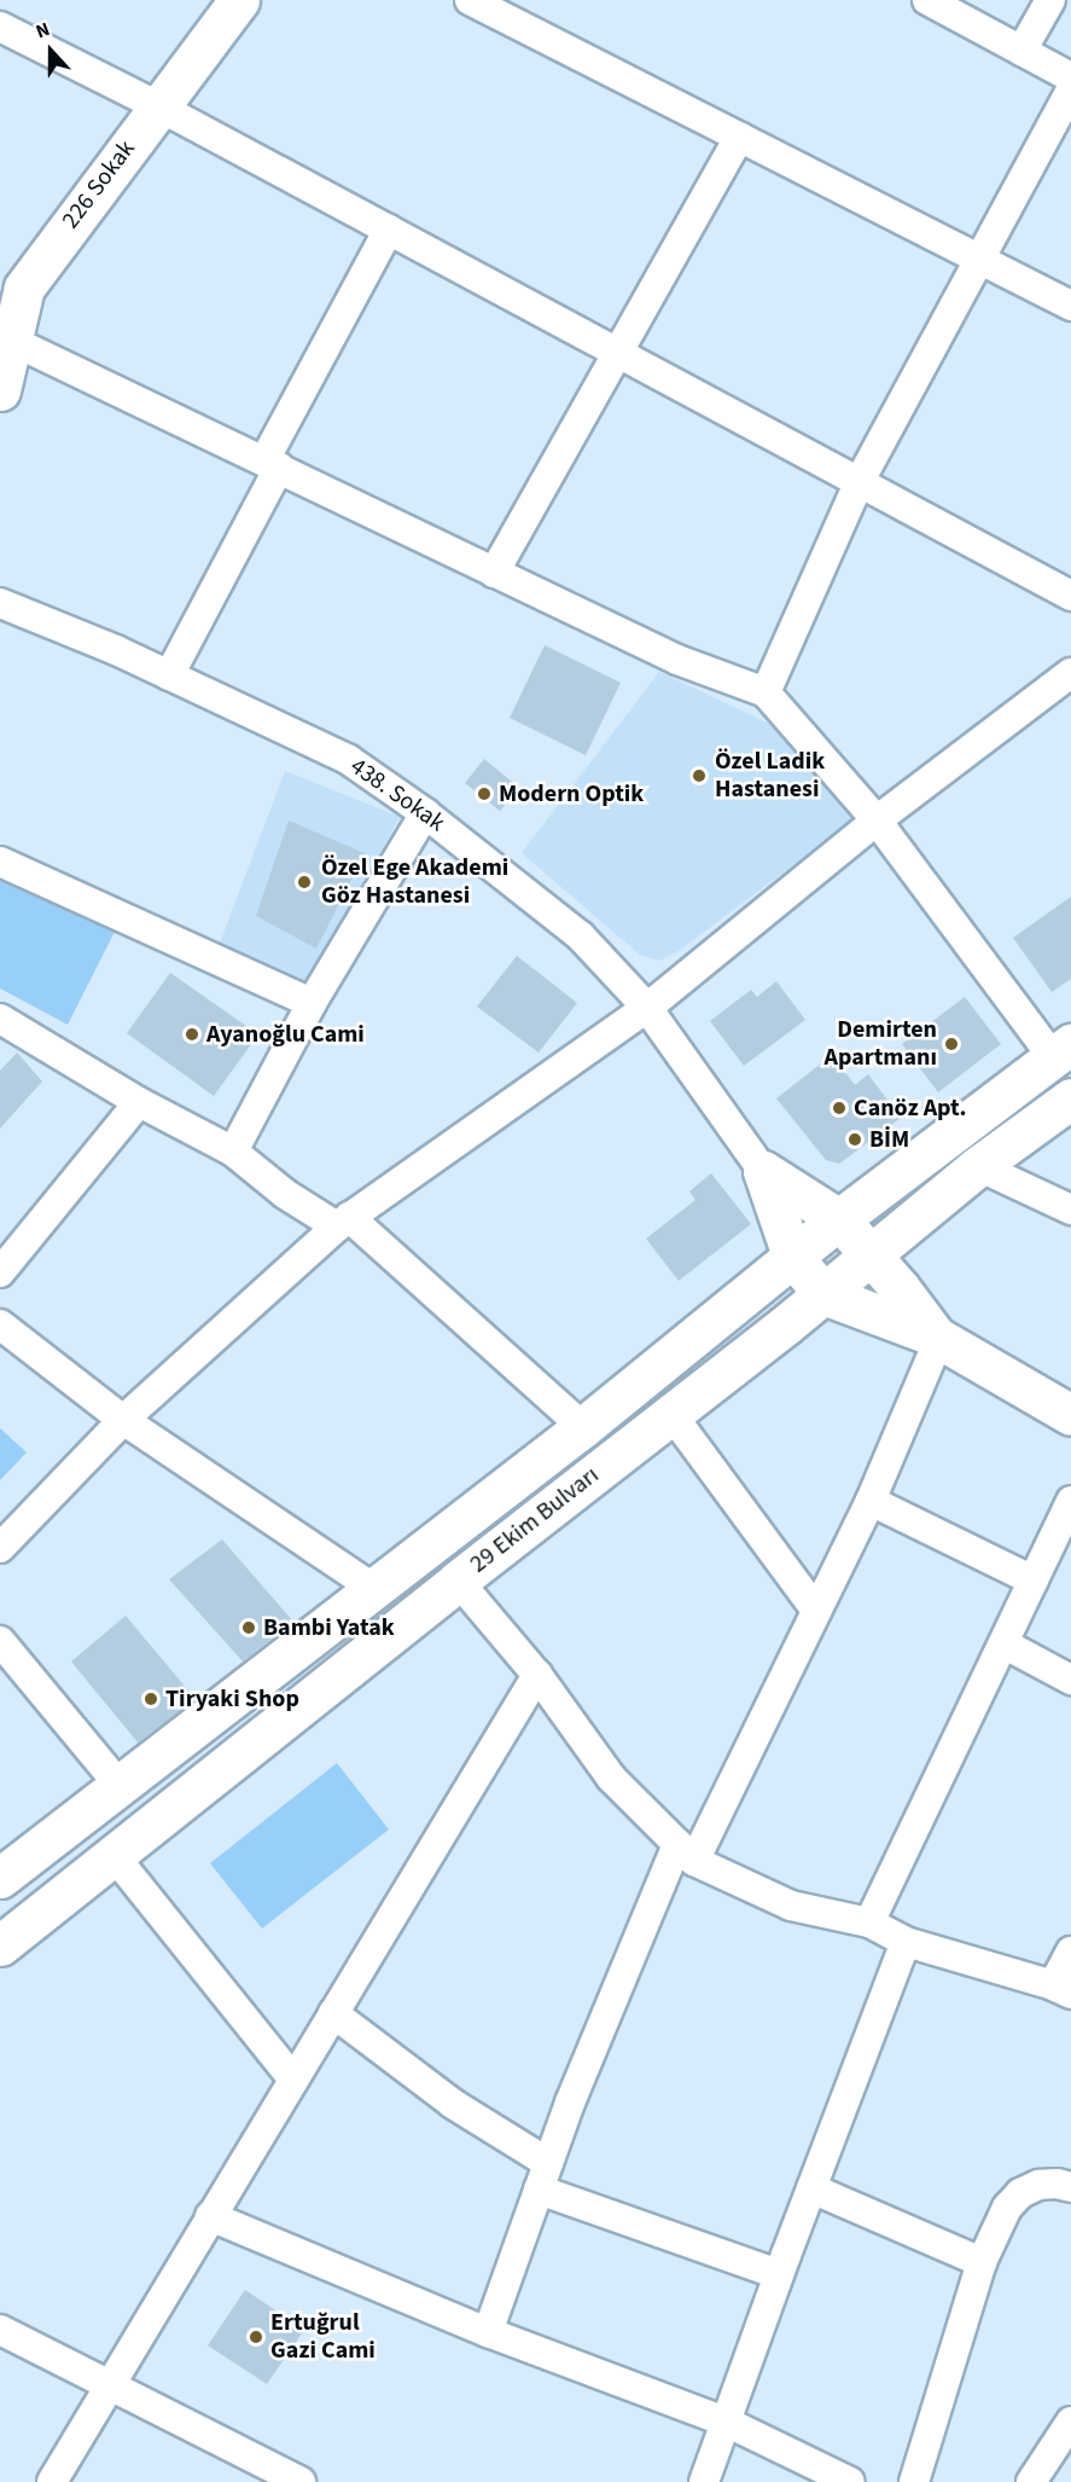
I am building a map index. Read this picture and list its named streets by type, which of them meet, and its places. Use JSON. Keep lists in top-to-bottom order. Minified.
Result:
{"streets":{"main road":["226 Sokak","29 Ekim Bulvarı"],"street":["438. Sokak"]},"places":["Özel Ladik Hastanesi","Modern Optik","Özel Ege Akademi Göz Hastanesi","Ayanoğlu Cami","Demirten Apartmanı","Canöz Apt.","BİM","Bambi Yatak","Tiryaki Shop","Ertuğrul Gazi Cami"],"north":"top"}
